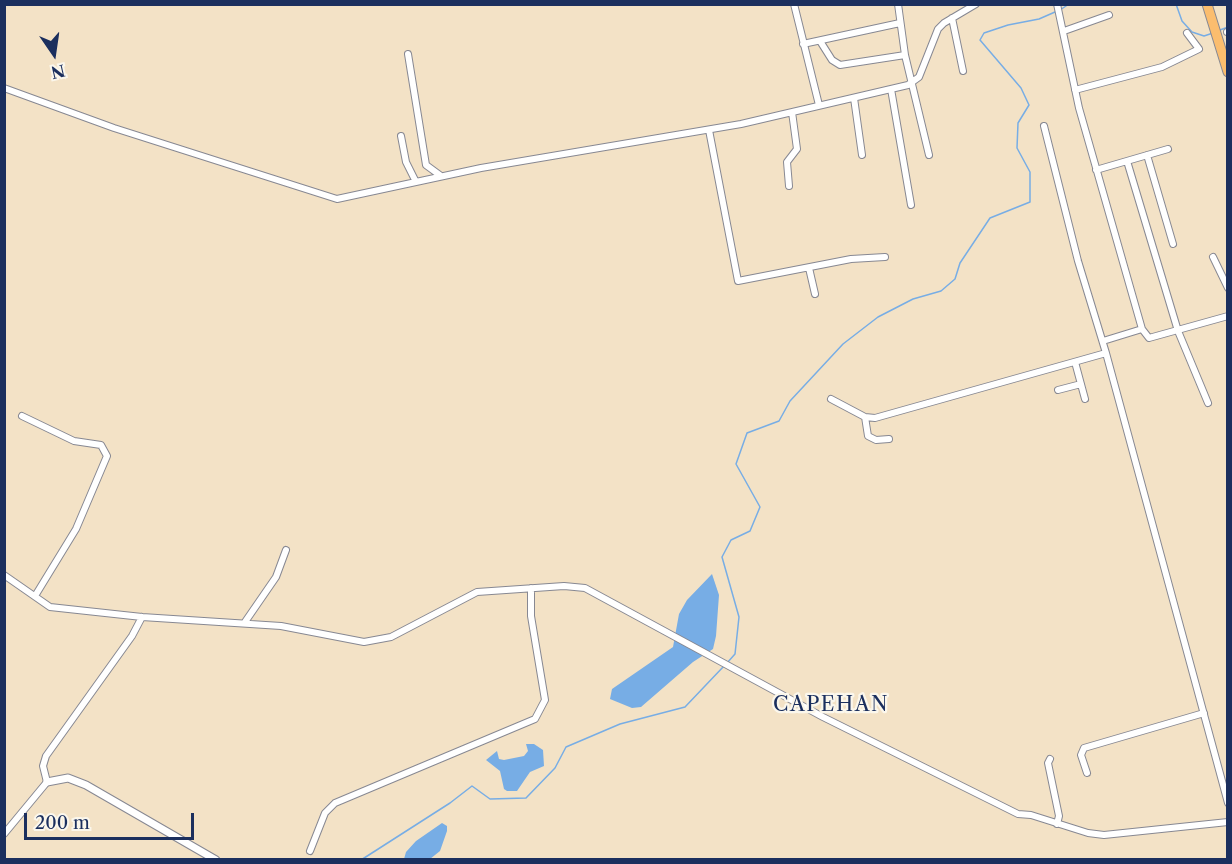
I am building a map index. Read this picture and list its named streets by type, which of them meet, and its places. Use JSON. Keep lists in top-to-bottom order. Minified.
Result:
{"districts":["CAPEHAN"],"scale_bar":"200 m","north":"bottom"}
